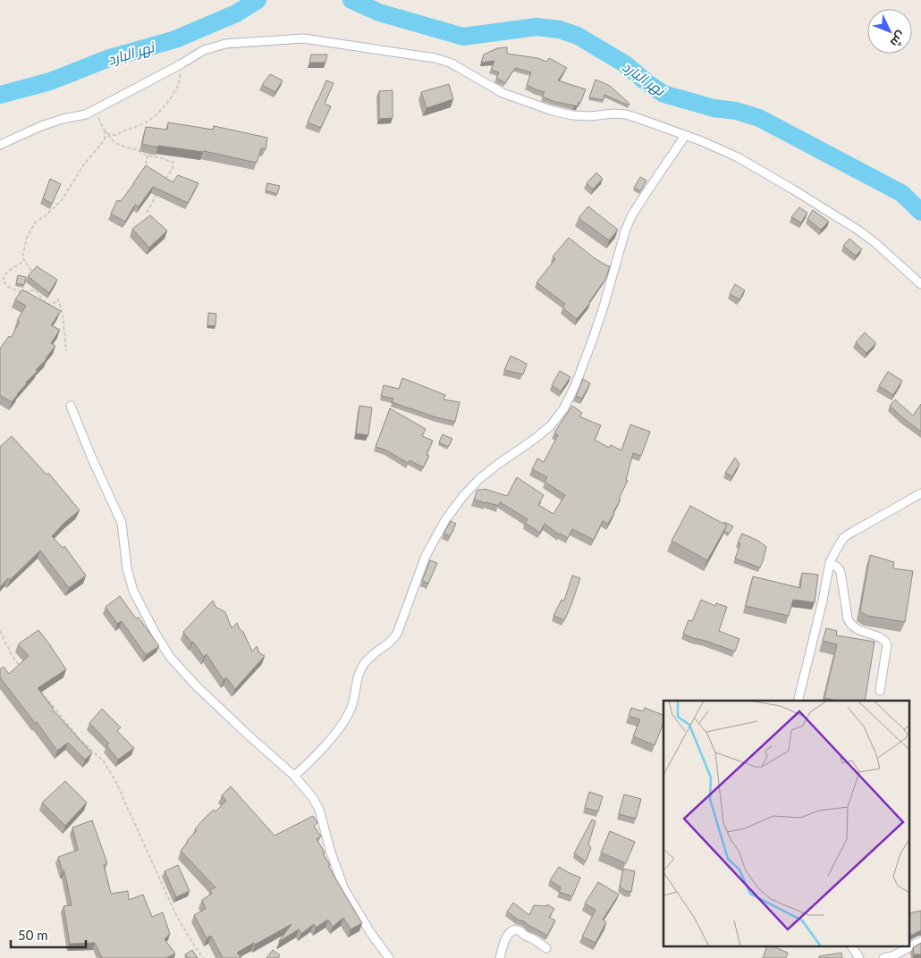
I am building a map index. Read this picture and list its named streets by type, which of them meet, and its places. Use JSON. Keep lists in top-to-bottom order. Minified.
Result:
{"water":["نهر البارد"],"scale_bar":"50 m","north":"bottom right"}
